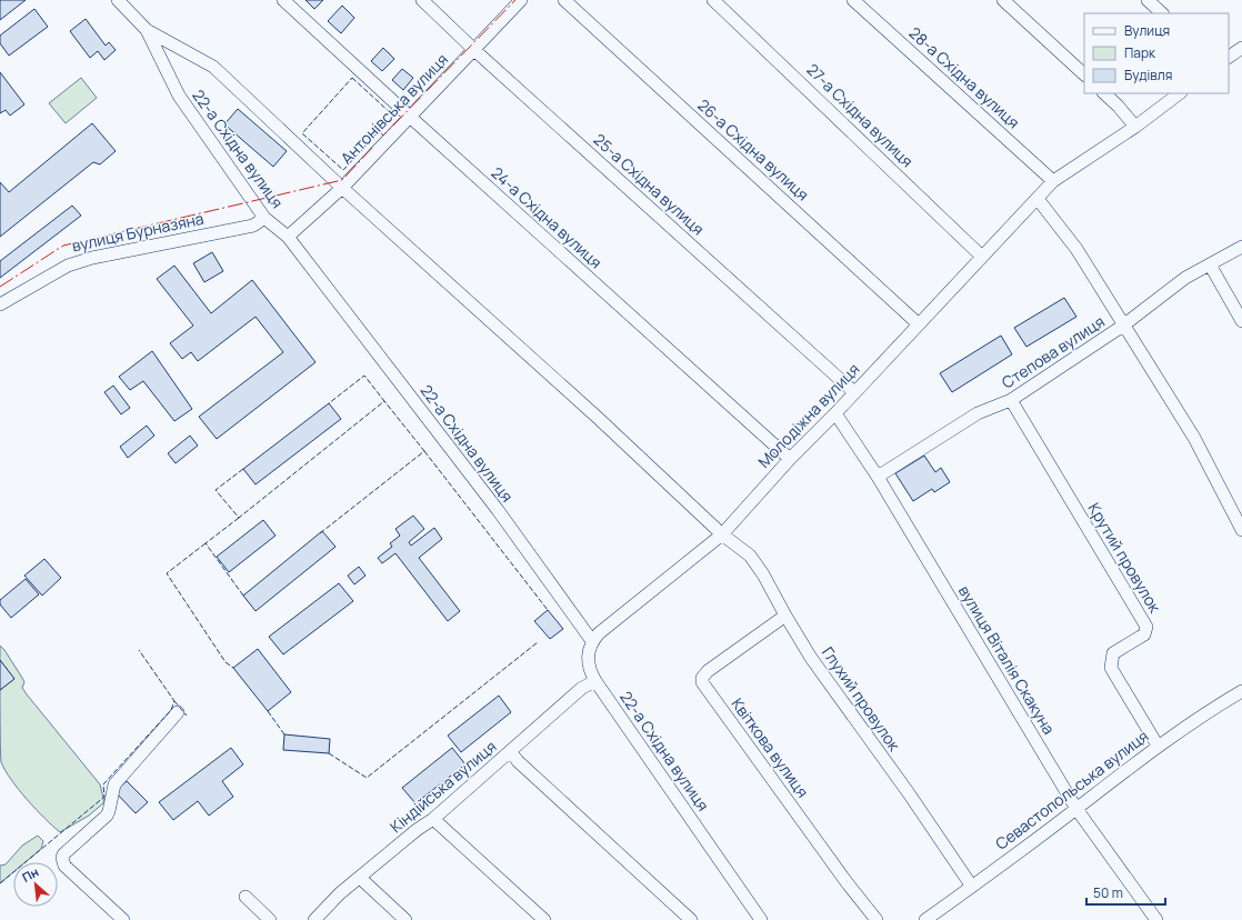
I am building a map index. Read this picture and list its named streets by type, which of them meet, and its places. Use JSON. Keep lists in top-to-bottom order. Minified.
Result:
{"streets":{"street":["28-а Східна вулиця","Антонівська вулиця","27-а Східна вулиця","22-а Східна вулиця","26-а Східна вулиця","25-а Східна вулиця","24-а Східна вулиця","вулиця Бурназяна","Степова вулиця","Молодіжна вулиця","Крутий провулок","вулиця Віталія Скакуна","Глухий провулок","Квіткова вулиця","Кіндійська вулиця","Севастопольська вулиця"]},"crossings":[["28-а Східна вулиця","Молодіжна вулиця"],["Антонівська вулиця","22-а Східна вулиця"],["Антонівська вулиця","25-а Східна вулиця"],["Антонівська вулиця","24-а Східна вулиця"],["Антонівська вулиця","Глухий провулок"],["27-а Східна вулиця","Молодіжна вулиця"],["22-а Східна вулиця","вулиця Бурназяна"],["22-а Східна вулиця","Молодіжна вулиця"],["22-а Східна вулиця","Глухий провулок"],["22-а Східна вулиця","Кіндійська вулиця"],["26-а Східна вулиця","Молодіжна вулиця"],["25-а Східна вулиця","Молодіжна вулиця"],["24-а Східна вулиця","Молодіжна вулиця"],["Степова вулиця","Крутий провулок"],["Степова вулиця","вулиця Віталія Скакуна"],["Молодіжна вулиця","вулиця Віталія Скакуна"],["Молодіжна вулиця","Глухий провулок"],["Крутий провулок","Севастопольська вулиця"],["вулиця Віталія Скакуна","Севастопольська вулиця"],["Глухий провулок","Квіткова вулиця"],["Глухий провулок","Севастопольська вулиця"]],"legend":["Вулиця","Парк","Будівля"],"scale_bar":"50 m","north":"top left"}
